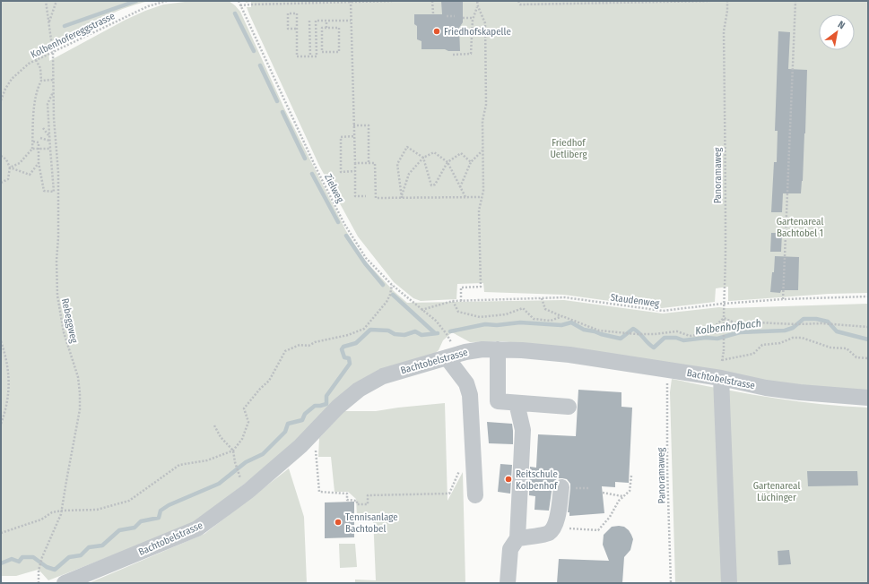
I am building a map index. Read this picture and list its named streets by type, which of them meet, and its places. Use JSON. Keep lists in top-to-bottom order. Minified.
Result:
{"streets":{"street":["Bachtobelstrasse"],"path":["Kolbenhofereggstrasse","Panoramaweg","Zielweg","Staudenweg","Rebeggweg"]},"crossings":[["Kolbenhofereggstrasse","Rebeggweg"],["Panoramaweg","Staudenweg"],["Panoramaweg","Bachtobelstrasse"],["Zielweg","Staudenweg"],["Zielweg","Bachtobelstrasse"]],"water":["Kolbenhofbach"],"parks":["Friedhof Uetliberg","Gartenareal Bachtobel 1","Gartenareal Lüchinger"],"places":["Friedhofskapelle","Reitschule Kolbenhof","Tennisanlage Bachtobel"],"north":"top right"}
